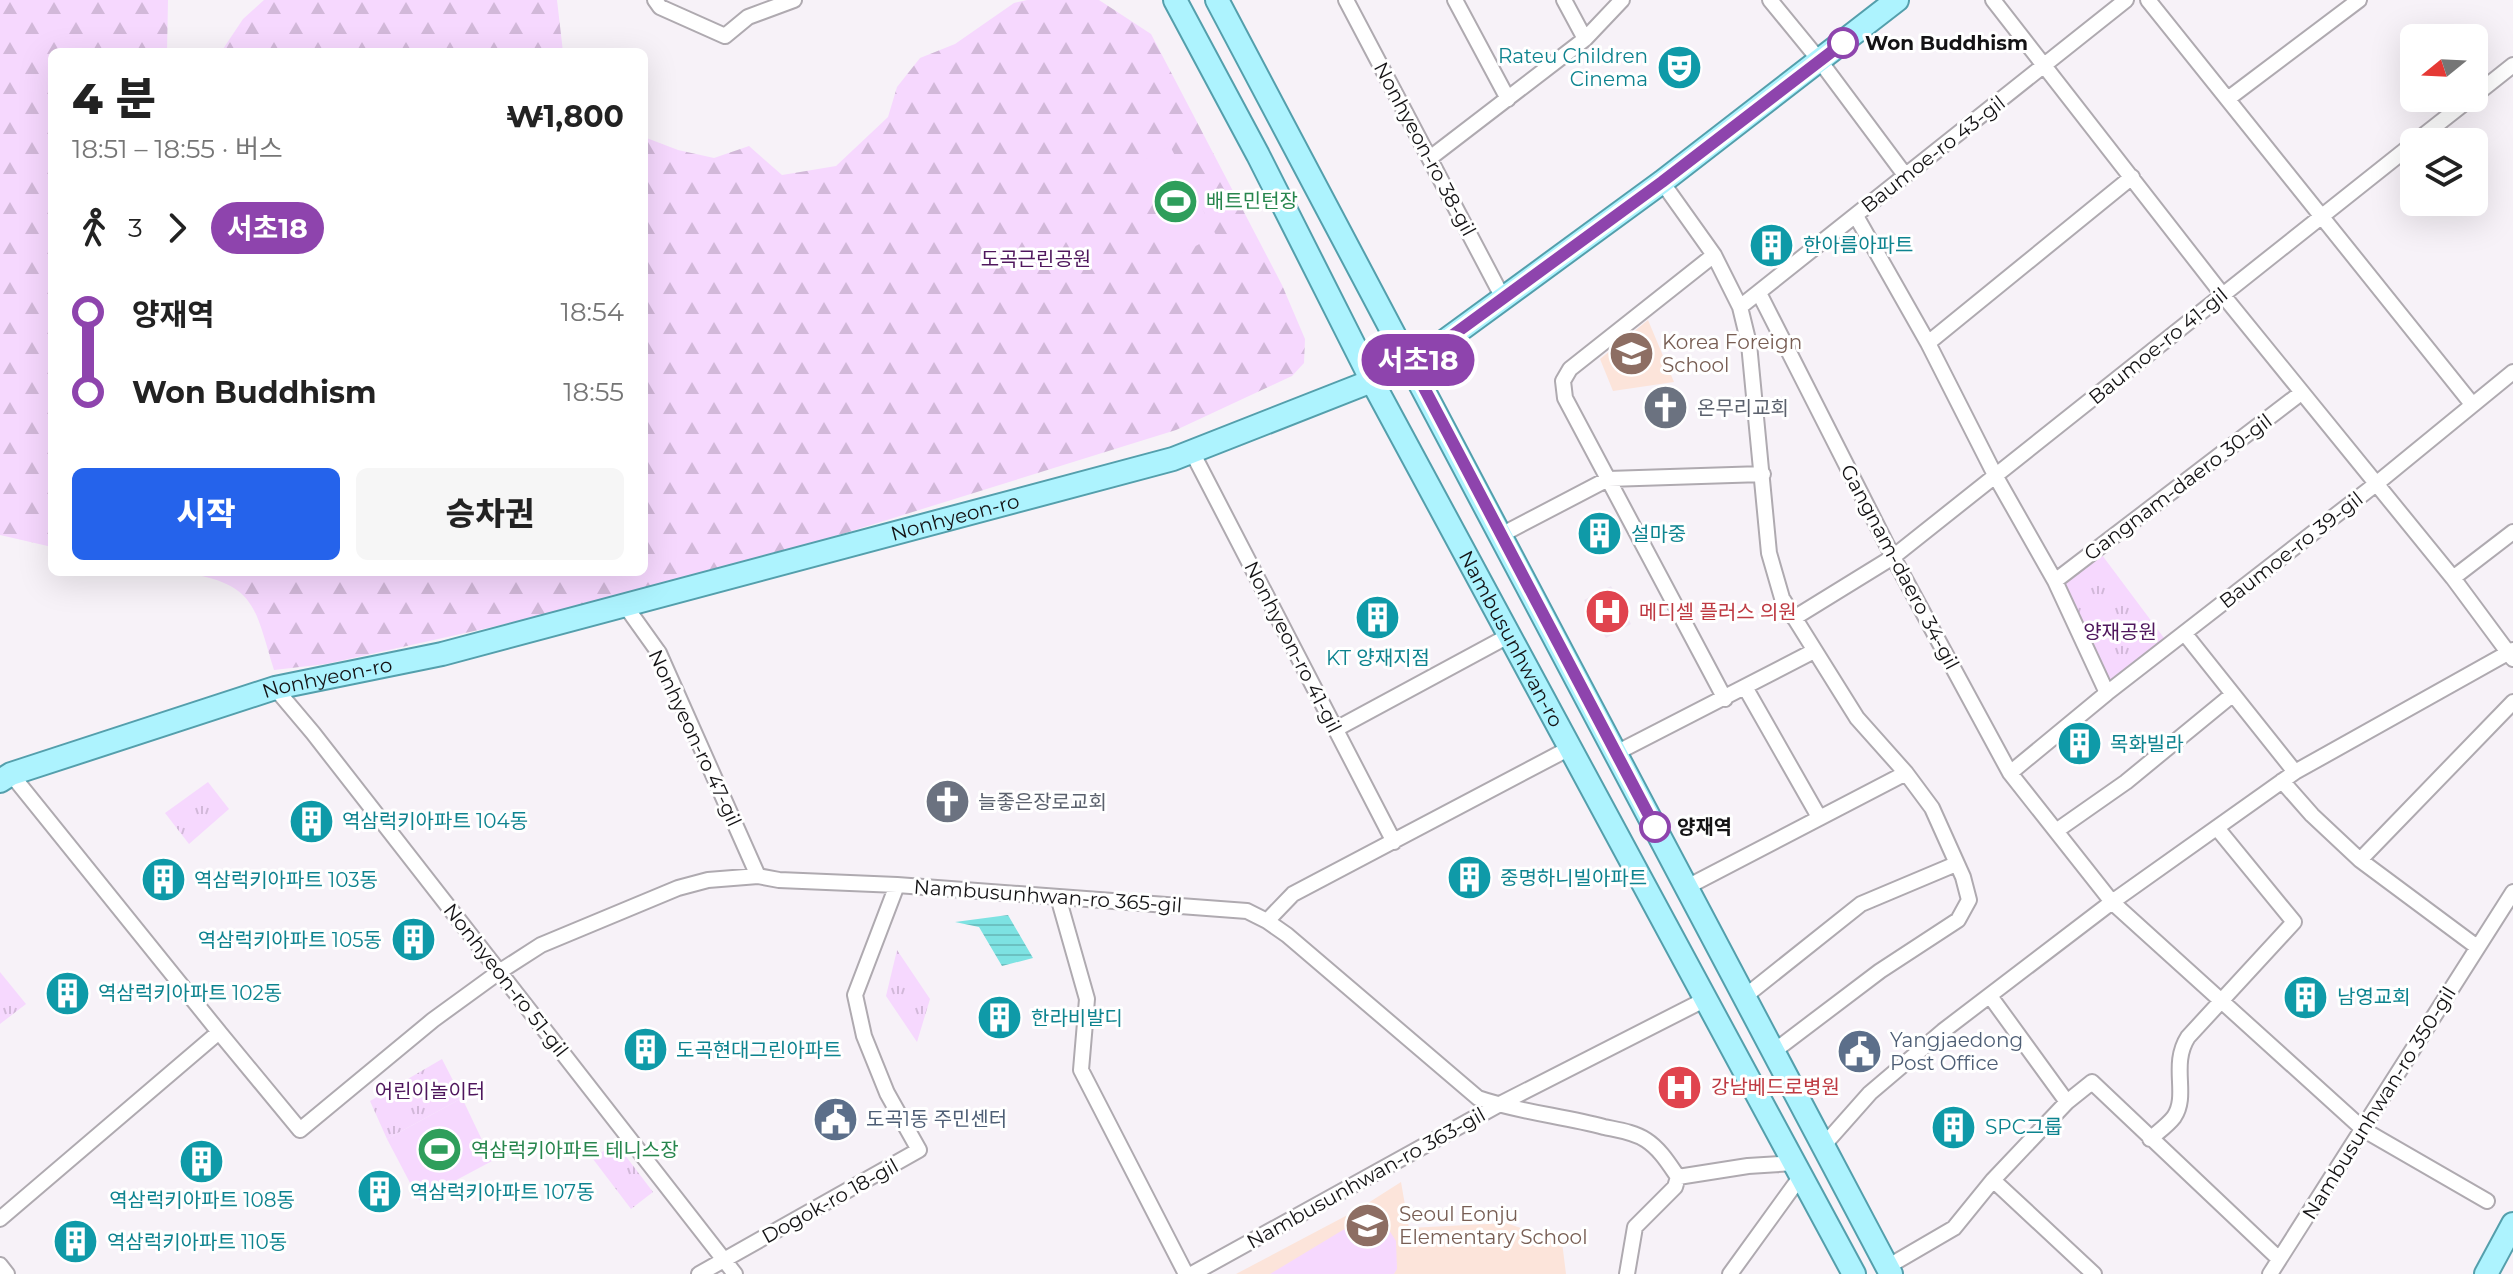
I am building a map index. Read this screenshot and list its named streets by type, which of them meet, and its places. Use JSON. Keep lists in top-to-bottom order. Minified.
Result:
{"streets":{"main road":["Nonhyeon-ro","Nambusunhwan-ro"],"street":["Nonhyeon-ro 38-gil","Baumoe-ro 43-gil","Baumoe-ro 41-gil","Gangnam-daero 30-gil","Baumoe-ro 39-gil","Gangnam-daero 34-gil","Nonhyeon-ro 41-gil","Nonhyeon-ro 47-gil","Nambusunhwan-ro 365-gil","Nonhyeon-ro 51-gil","Nambusunhwan-ro 350-gil","Nambusunhwan-ro 363-gil","Dogok-ro 18-gil"]},"crossings":[["Nonhyeon-ro 38-gil","Nonhyeon-ro"],["Baumoe-ro 43-gil","Gangnam-daero 34-gil"],["Baumoe-ro 41-gil","Gangnam-daero 34-gil"],["Nonhyeon-ro","Nambusunhwan-ro"],["Nonhyeon-ro","Nonhyeon-ro 41-gil"],["Nonhyeon-ro","Nonhyeon-ro 47-gil"],["Nonhyeon-ro","Nonhyeon-ro 51-gil"],["Baumoe-ro 39-gil","Gangnam-daero 34-gil"],["Gangnam-daero 34-gil","Nambusunhwan-ro 350-gil"],["Nambusunhwan-ro","Nambusunhwan-ro 363-gil"],["Nonhyeon-ro 47-gil","Nambusunhwan-ro 365-gil"],["Nambusunhwan-ro 365-gil","Nonhyeon-ro 51-gil"],["Nambusunhwan-ro 365-gil","Nambusunhwan-ro 363-gil"],["Nambusunhwan-ro 365-gil","Dogok-ro 18-gil"],["Nonhyeon-ro 51-gil","Dogok-ro 18-gil"]],"parks":["도곡근린공원","양재공원","어린이놀이터"],"places":{"other":["Won Buddhism","양재역"],"theatre":["Rateu Children Cinema"],"sports":["배트민턴장","역삼럭키아파트 테니스장"],"building":["한아름아파트","설마중","KT 양재지점","목화빌라","역삼럭키아파트 104동","중명하니빌아파트","역삼럭키아파트 103동","역삼럭키아파트 105동","역삼럭키아파트 102동","남영교회","한라비발디","도곡현대그린아파트","SPC그룹","역삼럭키아파트 108동","역삼럭키아파트 107동","역삼럭키아파트 110동"],"school or university":["Korea Foreign School","Seoul Eonju Elementary School"],"church":["온무리교회","늘좋은장로교회"],"hospital":["메디셀 플러스 의원","강남베드로병원"],"public building":["Yangjaedong Post Office","도곡1동 주민센터"]},"lines":["bus line 서초18"],"north":"left","page":{"on_map":"서초18","heading":["4 분","18:51 – 18:55 · 버스","₩1,800"],"legs":["3","서초18"],"list":[{"name":"양재역","value":"18:54"},{"name":"Won Buddhism","value":"18:55"}],"buttons":["시작","승차권"]}}
